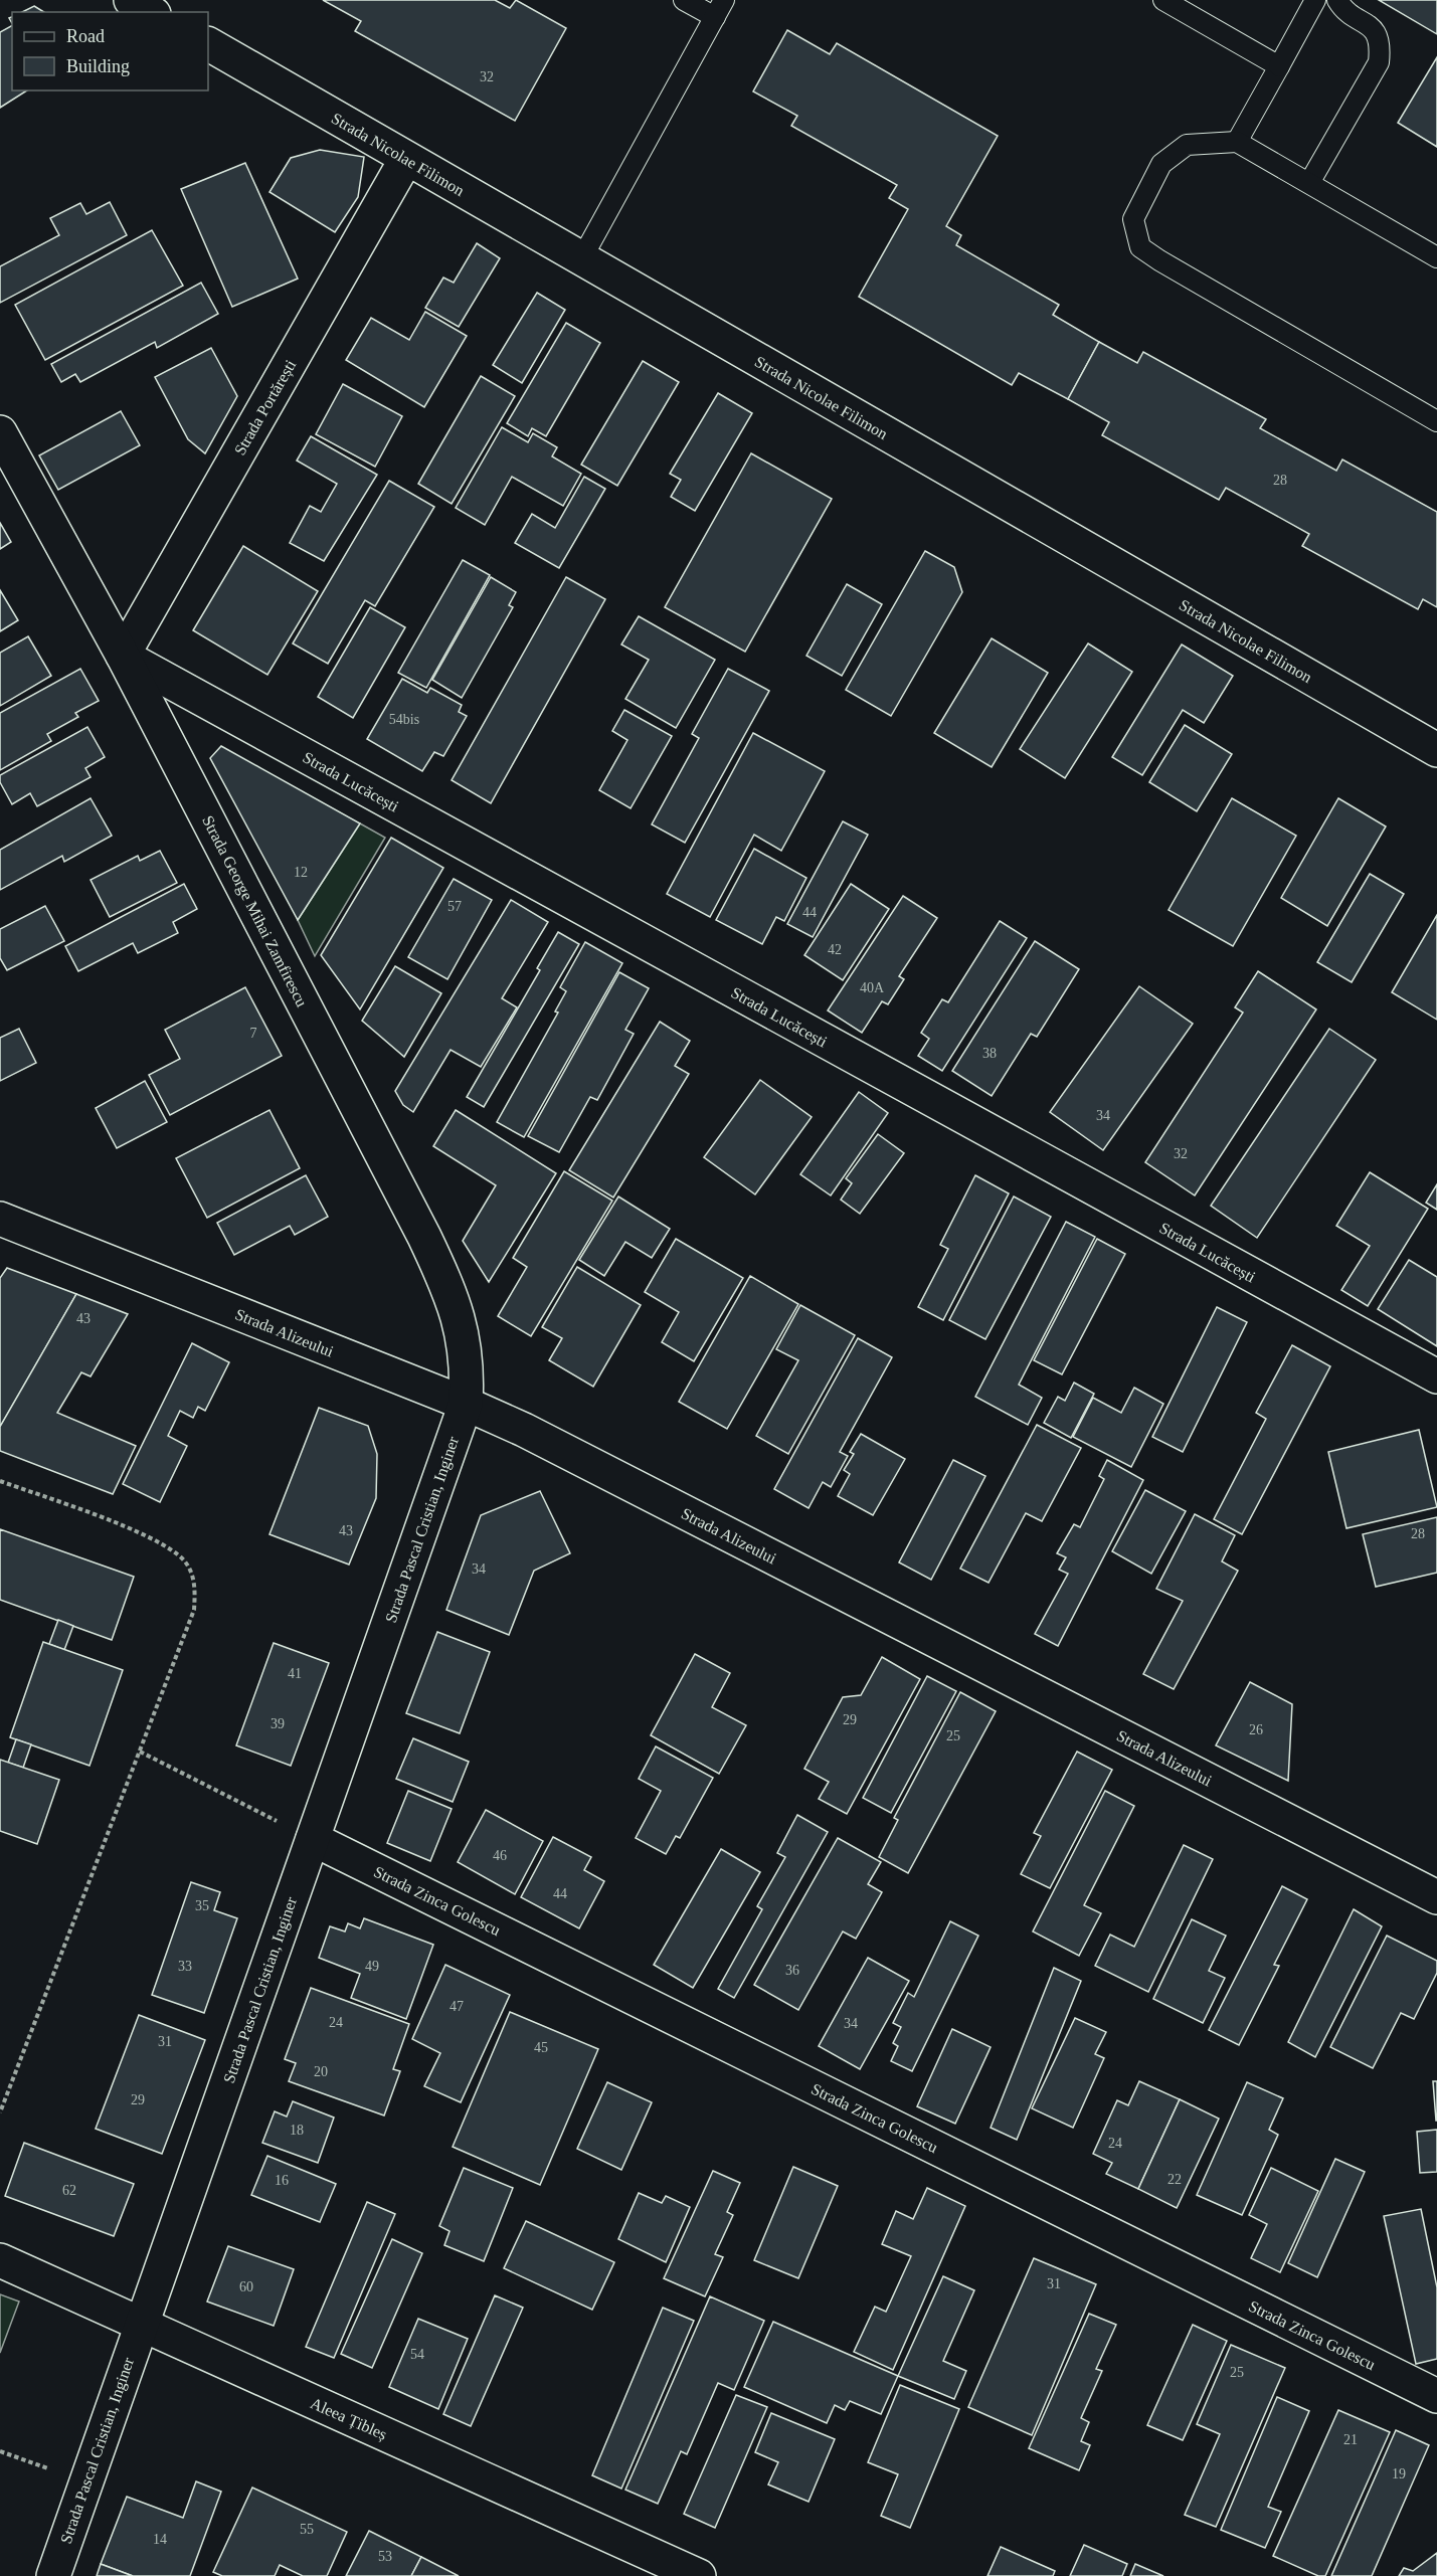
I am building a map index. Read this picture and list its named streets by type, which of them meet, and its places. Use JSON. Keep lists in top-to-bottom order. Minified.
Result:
{"streets":{"street":["Strada Nicolae Filimon","Strada Portărești","Strada Lucăcești","Strada George Mihai Zamfirescu","Strada Alizeului","Strada Pascal Cristian, Inginer","Strada Zinca Golescu","Aleea Țibleș"]},"crossings":[["Strada Nicolae Filimon","Strada Portărești"],["Strada Portărești","Strada Lucăcești"],["Strada Portărești","Strada George Mihai Zamfirescu"],["Strada Lucăcești","Strada George Mihai Zamfirescu"],["Strada George Mihai Zamfirescu","Strada Alizeului"],["Strada George Mihai Zamfirescu","Strada Pascal Cristian, Inginer"],["Strada Alizeului","Strada Pascal Cristian, Inginer"],["Strada Pascal Cristian, Inginer","Strada Zinca Golescu"],["Strada Pascal Cristian, Inginer","Aleea Țibleș"]],"house_numbers":["32","28","54bis","12","57","44","42","40A","7","38","34","32","43","43","28","34","41","29","39","26","25","46","44","35","33","49","36","47","24","34","31","45","20","29","18","24","22","16","62","31","60","54","25","21","19","55","14","53"],"legend":["Road","Building"]}
